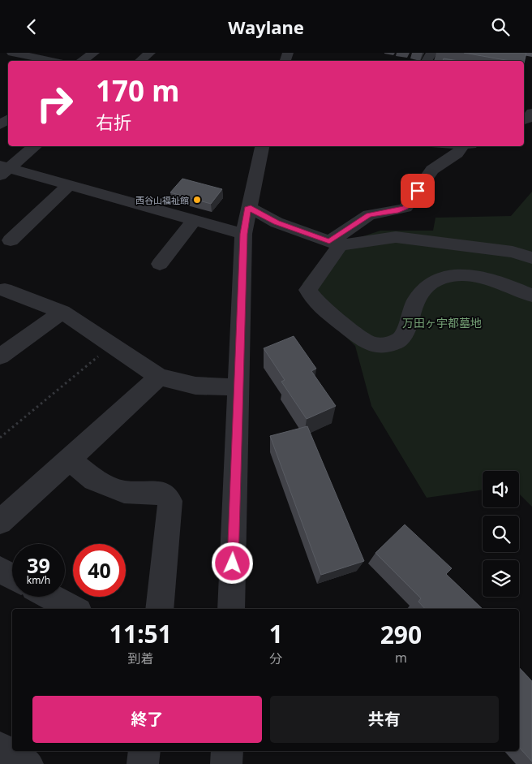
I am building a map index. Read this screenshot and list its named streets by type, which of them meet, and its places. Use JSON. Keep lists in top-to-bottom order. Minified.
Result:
{"parks":["万田ヶ宇都墓地"],"places":["西谷山福祉館"],"page":{"header":"Waylane","turn":["170 m","右折"],"speed":"39 km/h","limit":"40","eta":["11:51","到着","1","分","290","m"],"buttons":["終了","共有"]}}
